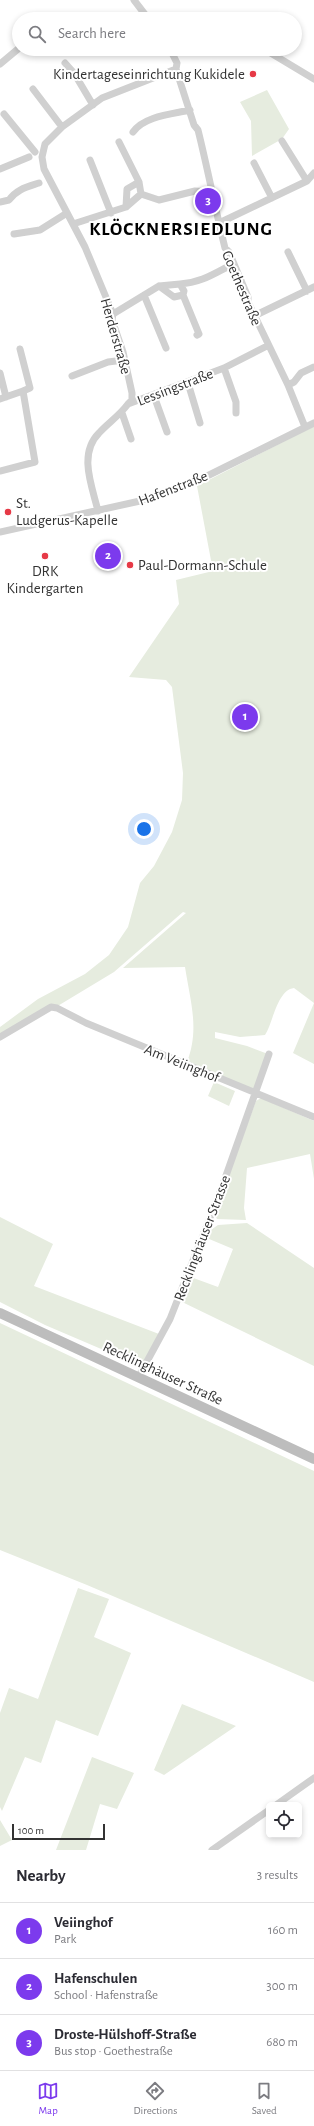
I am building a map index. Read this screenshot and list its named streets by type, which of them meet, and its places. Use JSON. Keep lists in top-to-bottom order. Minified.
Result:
{"streets":{"main road":["Recklinghäuser Straße"],"street":["Goethestraße","Herderstraße","Lessingstraße","Hafenstraße","Am Veiinghof","Recklinghäuser Strasse"]},"crossings":[["Goethestraße","Herderstraße"],["Goethestraße","Lessingstraße"],["Goethestraße","Hafenstraße"],["Herderstraße","Lessingstraße"],["Lessingstraße","Hafenstraße"],["Am Veiinghof","Recklinghäuser Strasse"],["Recklinghäuser Strasse","Recklinghäuser Straße"]],"districts":["KLÖCKNERSIEDLUNG"],"places":["Kindertageseinrichtung Kukidele","St. Ludgerus-Kapelle","DRK Kindergarten","Paul-Dormann-Schule"],"scale_bar":"100 m","page":{"search":"Search here","pins":["3","2","1"],"scale":"100 m","heading":["Nearby","3 results"],"list":[{"mark":"1","name":"Veiinghof","note":"Park","value":"160 m"},{"mark":"2","name":"Hafenschulen","note":"School · Hafenstraße","value":"300 m"},{"mark":"3","name":"Droste-Hülshoff-Straße","note":"Bus stop · Goethestraße","value":"680 m"}],"nav":["Map","Directions","Saved"]}}
